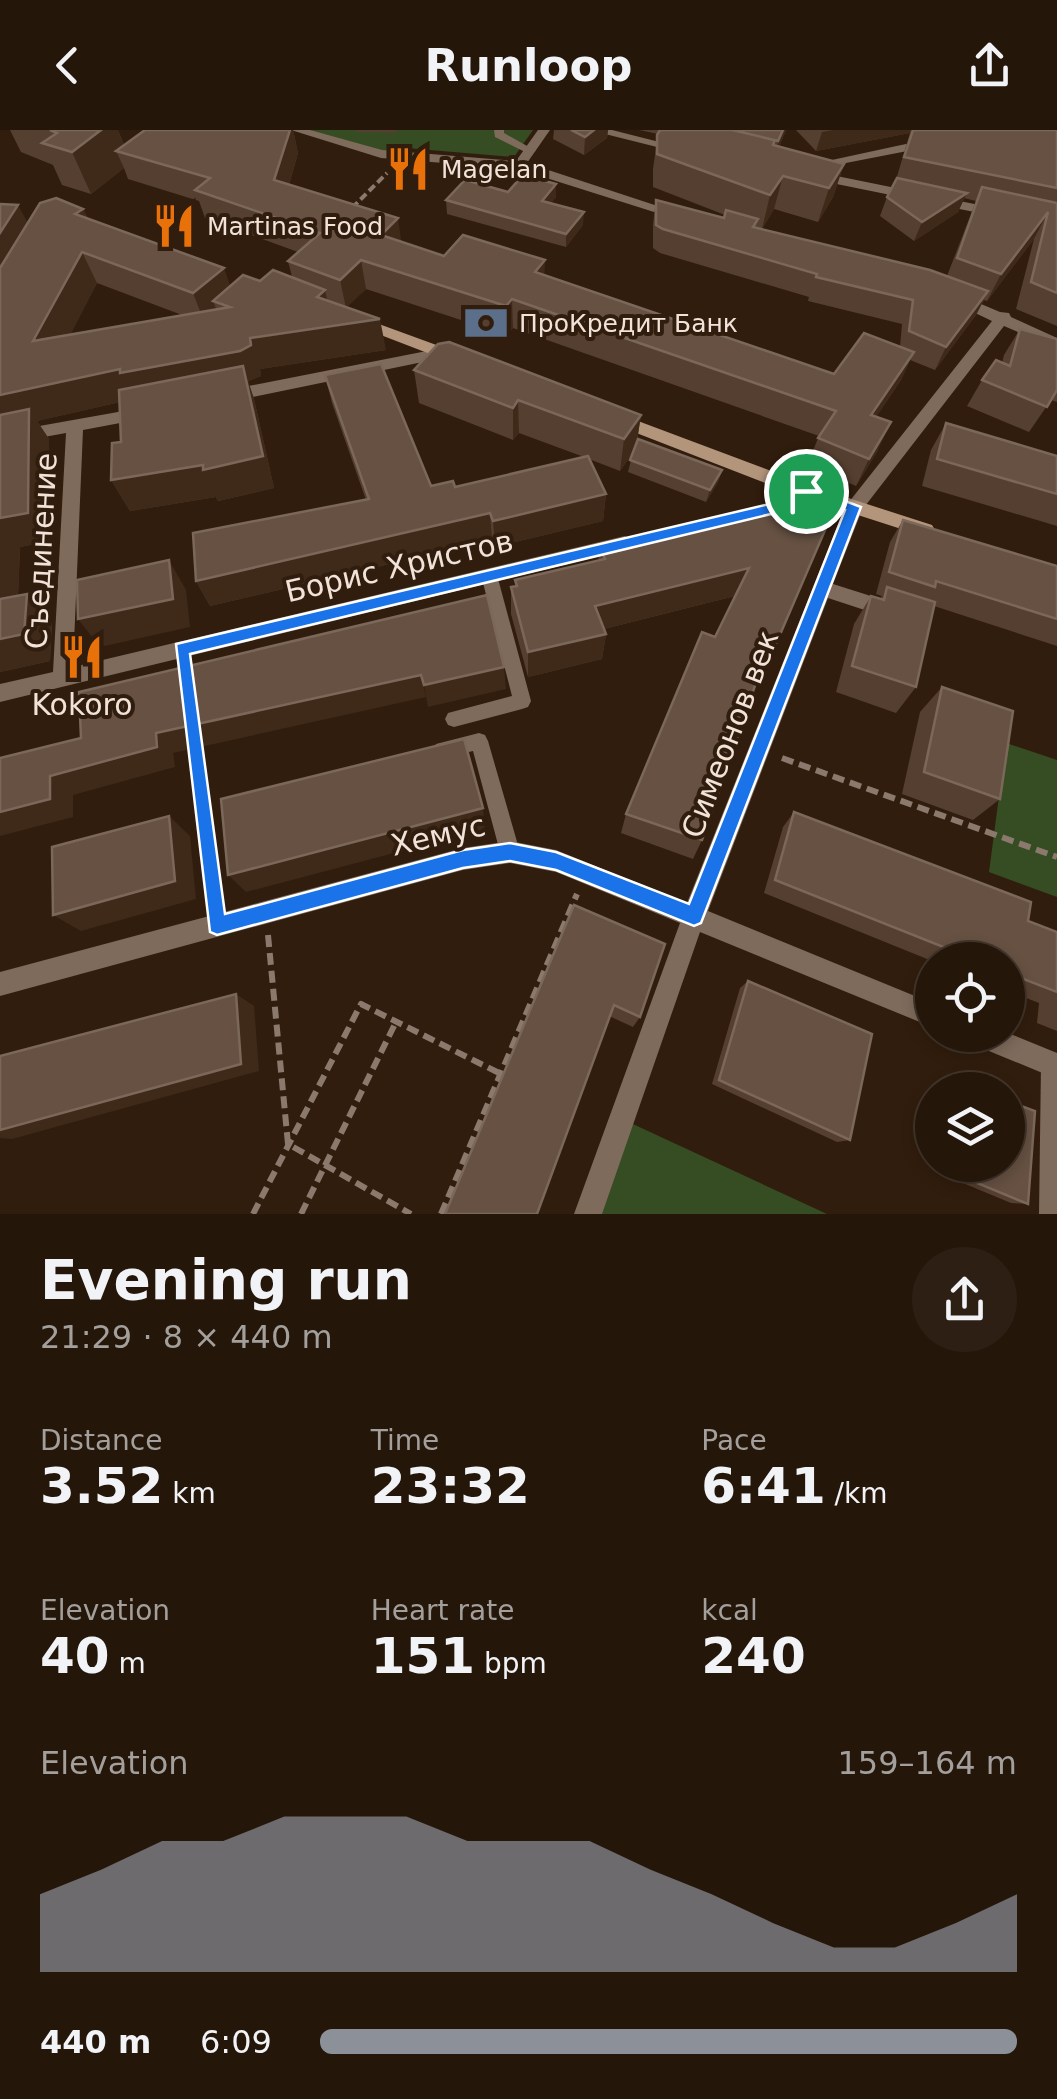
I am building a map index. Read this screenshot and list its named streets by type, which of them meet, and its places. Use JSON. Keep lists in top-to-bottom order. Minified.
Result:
{"streets":{"street":["Съединение","Борис Христов","Симеонов век","Хемус"]},"crossings":[["Съединение","Борис Христов"],["Симеонов век","Хемус"]],"places":{"restaurant":["Magelan","Martinas Food","Kokoro"],"bank":["ПроКредит Банк"]},"page":{"header":"Runloop","heading":["Evening run","21:29 · 8 × 440 m"],"stats":[["Distance","3.52 km"],["Time","23:32"],["Pace","6:41 /km"],["Elevation","40 m"],["Heart rate","151 bpm"],["kcal","240"]],"chart":["Elevation","159–164 m"],"list":[{"name":"440 m","note":"6:09"}]}}
